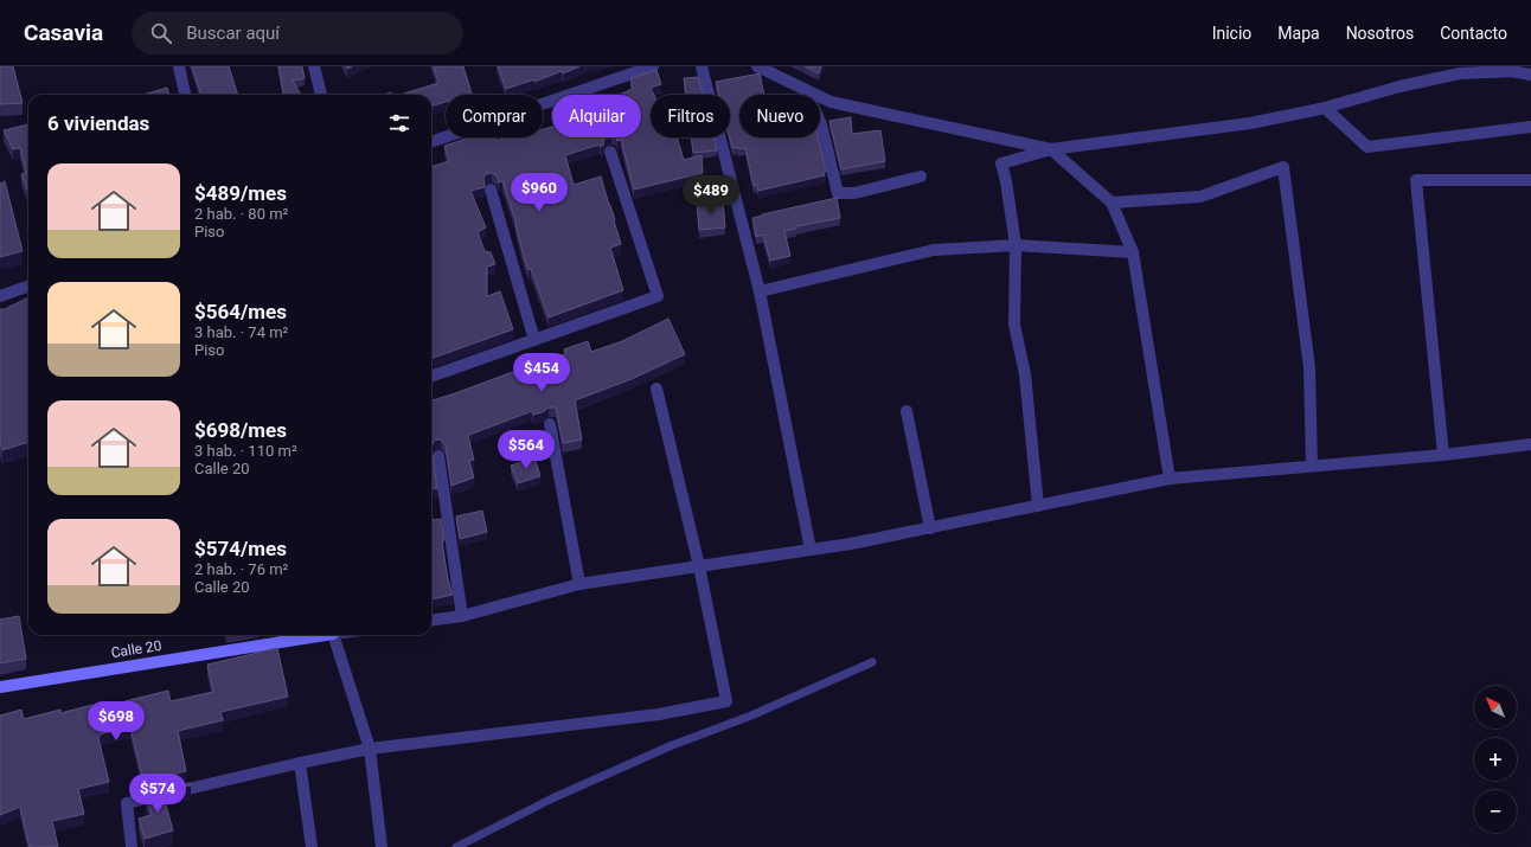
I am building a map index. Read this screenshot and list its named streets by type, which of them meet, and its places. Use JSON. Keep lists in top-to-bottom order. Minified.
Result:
{"streets":{"main road":["Calle 20"]},"north":"top left","page":{"header":"Casavia","search":"Buscar aquí","nav":["Inicio","Mapa","Nosotros","Contacto"],"chip":["Comprar","Alquilar","Filtros","Nuevo"],"heading":"6 viviendas","list":[{"name":"$489/mes","note":"2 hab. · 80 m² · Piso"},{"name":"$564/mes","note":"3 hab. · 74 m² · Piso"},{"name":"$698/mes","note":"3 hab. · 110 m² · Calle 20"},{"name":"$574/mes","note":"2 hab. · 76 m² · Calle 20"}],"price":["$960","$489","$454","$564","$698","$574"],"map_buttons":["+","−"]}}
